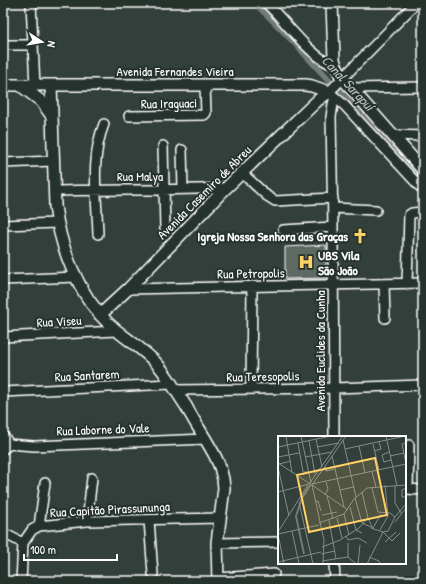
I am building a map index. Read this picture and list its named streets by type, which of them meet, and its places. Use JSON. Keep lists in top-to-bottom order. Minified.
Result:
{"streets":{"main road":["Avenida Fernandes Vieira","Avenida Casemiro de Abreu"],"street":["Rua Iraguaci","Rua Malya","Rua Petropolis","Rua Viseu","Avenida Euclides da Cunha","Rua Santarem","Rua Teresopolis","Rua Laborne do Vale","Rua Capitão Pirassununga"]},"crossings":[["Avenida Fernandes Vieira","Rua Iraguaci"],["Avenida Fernandes Vieira","Avenida Casemiro de Abreu"],["Avenida Fernandes Vieira","Avenida Euclides da Cunha"],["Rua Malya","Avenida Casemiro de Abreu"],["Avenida Casemiro de Abreu","Rua Petropolis"],["Avenida Casemiro de Abreu","Avenida Euclides da Cunha"],["Rua Petropolis","Avenida Euclides da Cunha"],["Avenida Euclides da Cunha","Rua Teresopolis"],["Rua Santarem","Rua Teresopolis"]],"water":["Canal Sarapuí"],"places":{"church":["Igreja Nossa Senhora das Graças"],"hospital":["UBS Vila São João"]},"scale_bar":"100 m","north":"right"}
